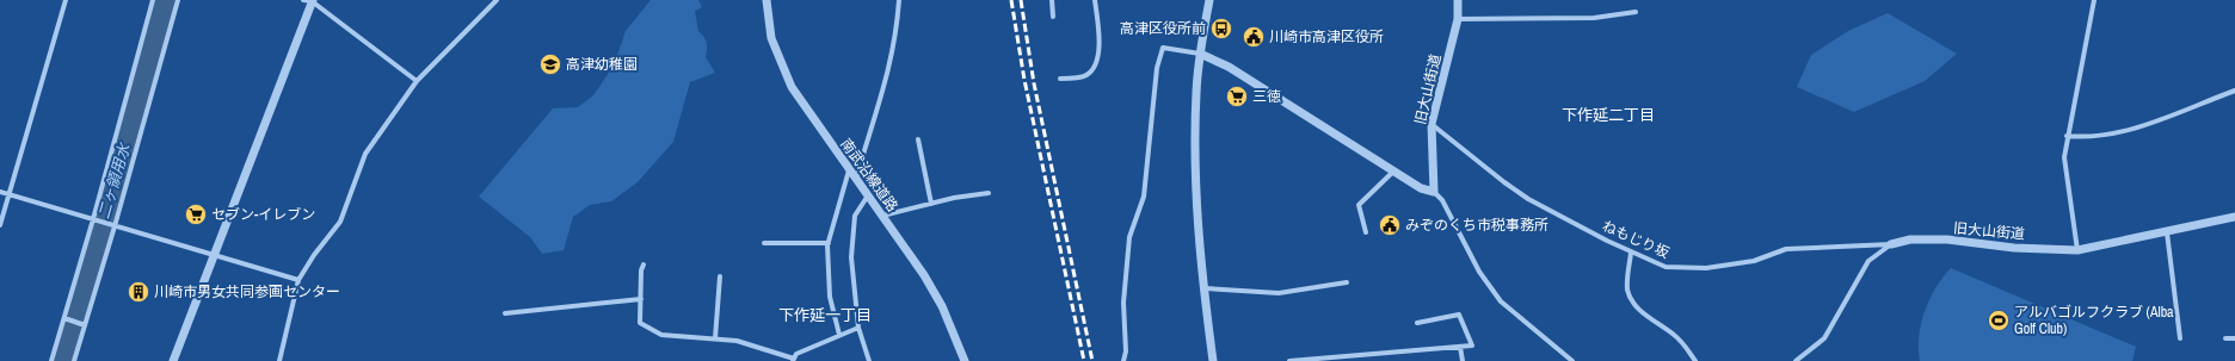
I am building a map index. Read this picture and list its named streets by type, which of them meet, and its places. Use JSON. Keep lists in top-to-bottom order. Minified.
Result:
{"streets":{"street":["旧大山街道","南武沿線道路","ねもじり坂"]},"crossings":[["旧大山街道","ねもじり坂"]],"districts":["下作延二丁目","下作延一丁目"],"water":["二ヶ領用水"],"places":{"bus stop":["高津区役所前"],"public building":["川崎市高津区役所","みぞのくち市税事務所"],"school or university":["高津幼稚園"],"supermarket":["三徳","セブン-イレブン"],"building":["川崎市男女共同参画センター"],"sports":["アルバゴルフクラブ (Alba Golf Club)"]}}
